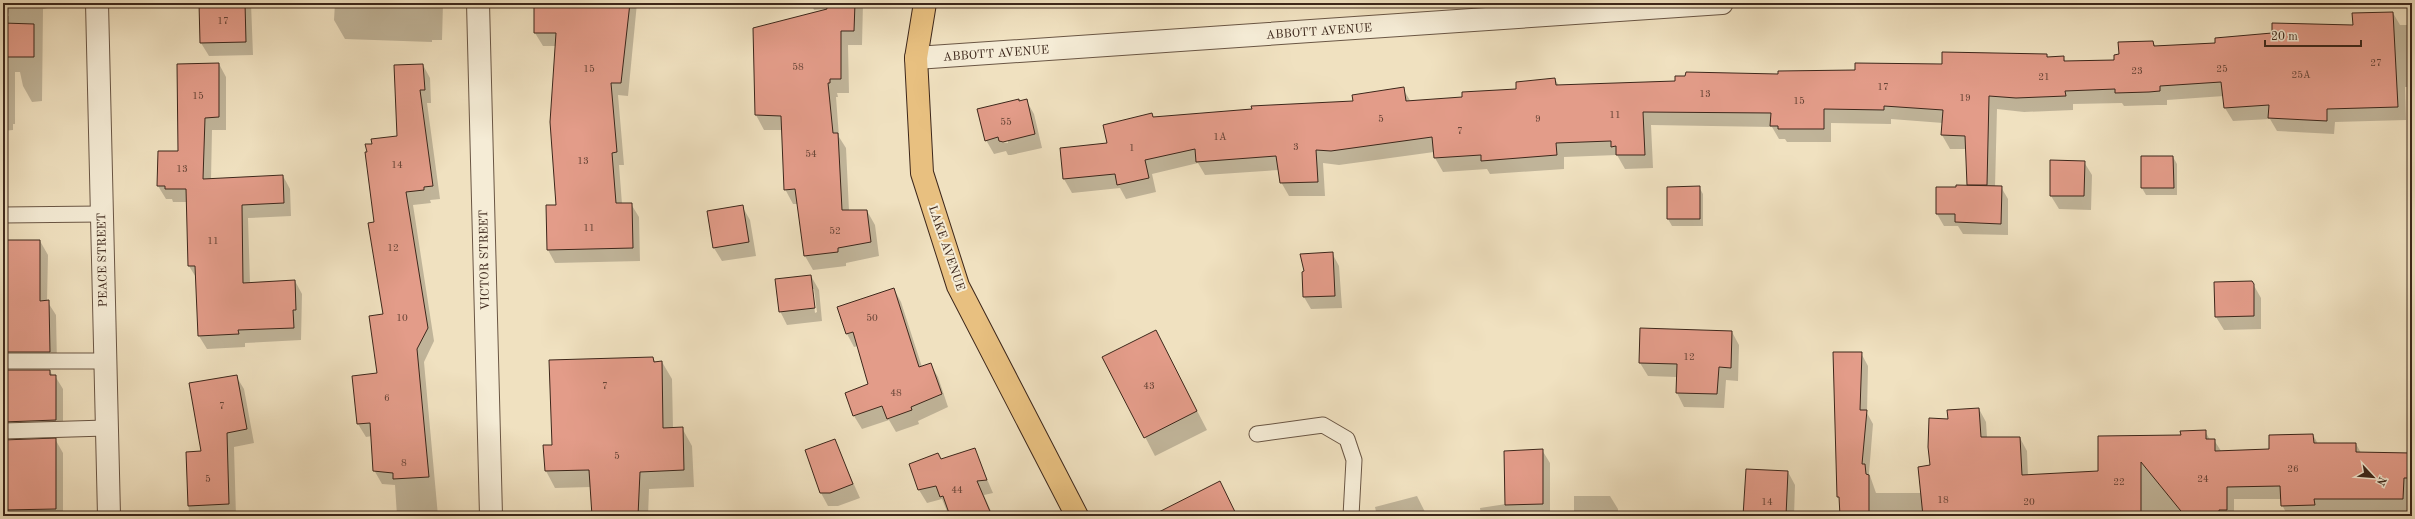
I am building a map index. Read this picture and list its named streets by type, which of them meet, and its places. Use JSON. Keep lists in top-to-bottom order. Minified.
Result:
{"streets":{"main road":["LAKE AVENUE"],"street":["ABBOTT AVENUE","PEACE STREET","VICTOR STREET"]},"crossings":[["ABBOTT AVENUE","LAKE AVENUE"]],"house_numbers":["17","27","58","15","25","23","25A","21","17","13","15","19","15","11","5","9","55","7","1A","3","1","54","13","14","13","11","52","11","12","10","50","12","7","43","48","6","7","5","8","26","5","24","22","44","18","14","20"],"scale_bar":"20 m","north":"bottom right"}
